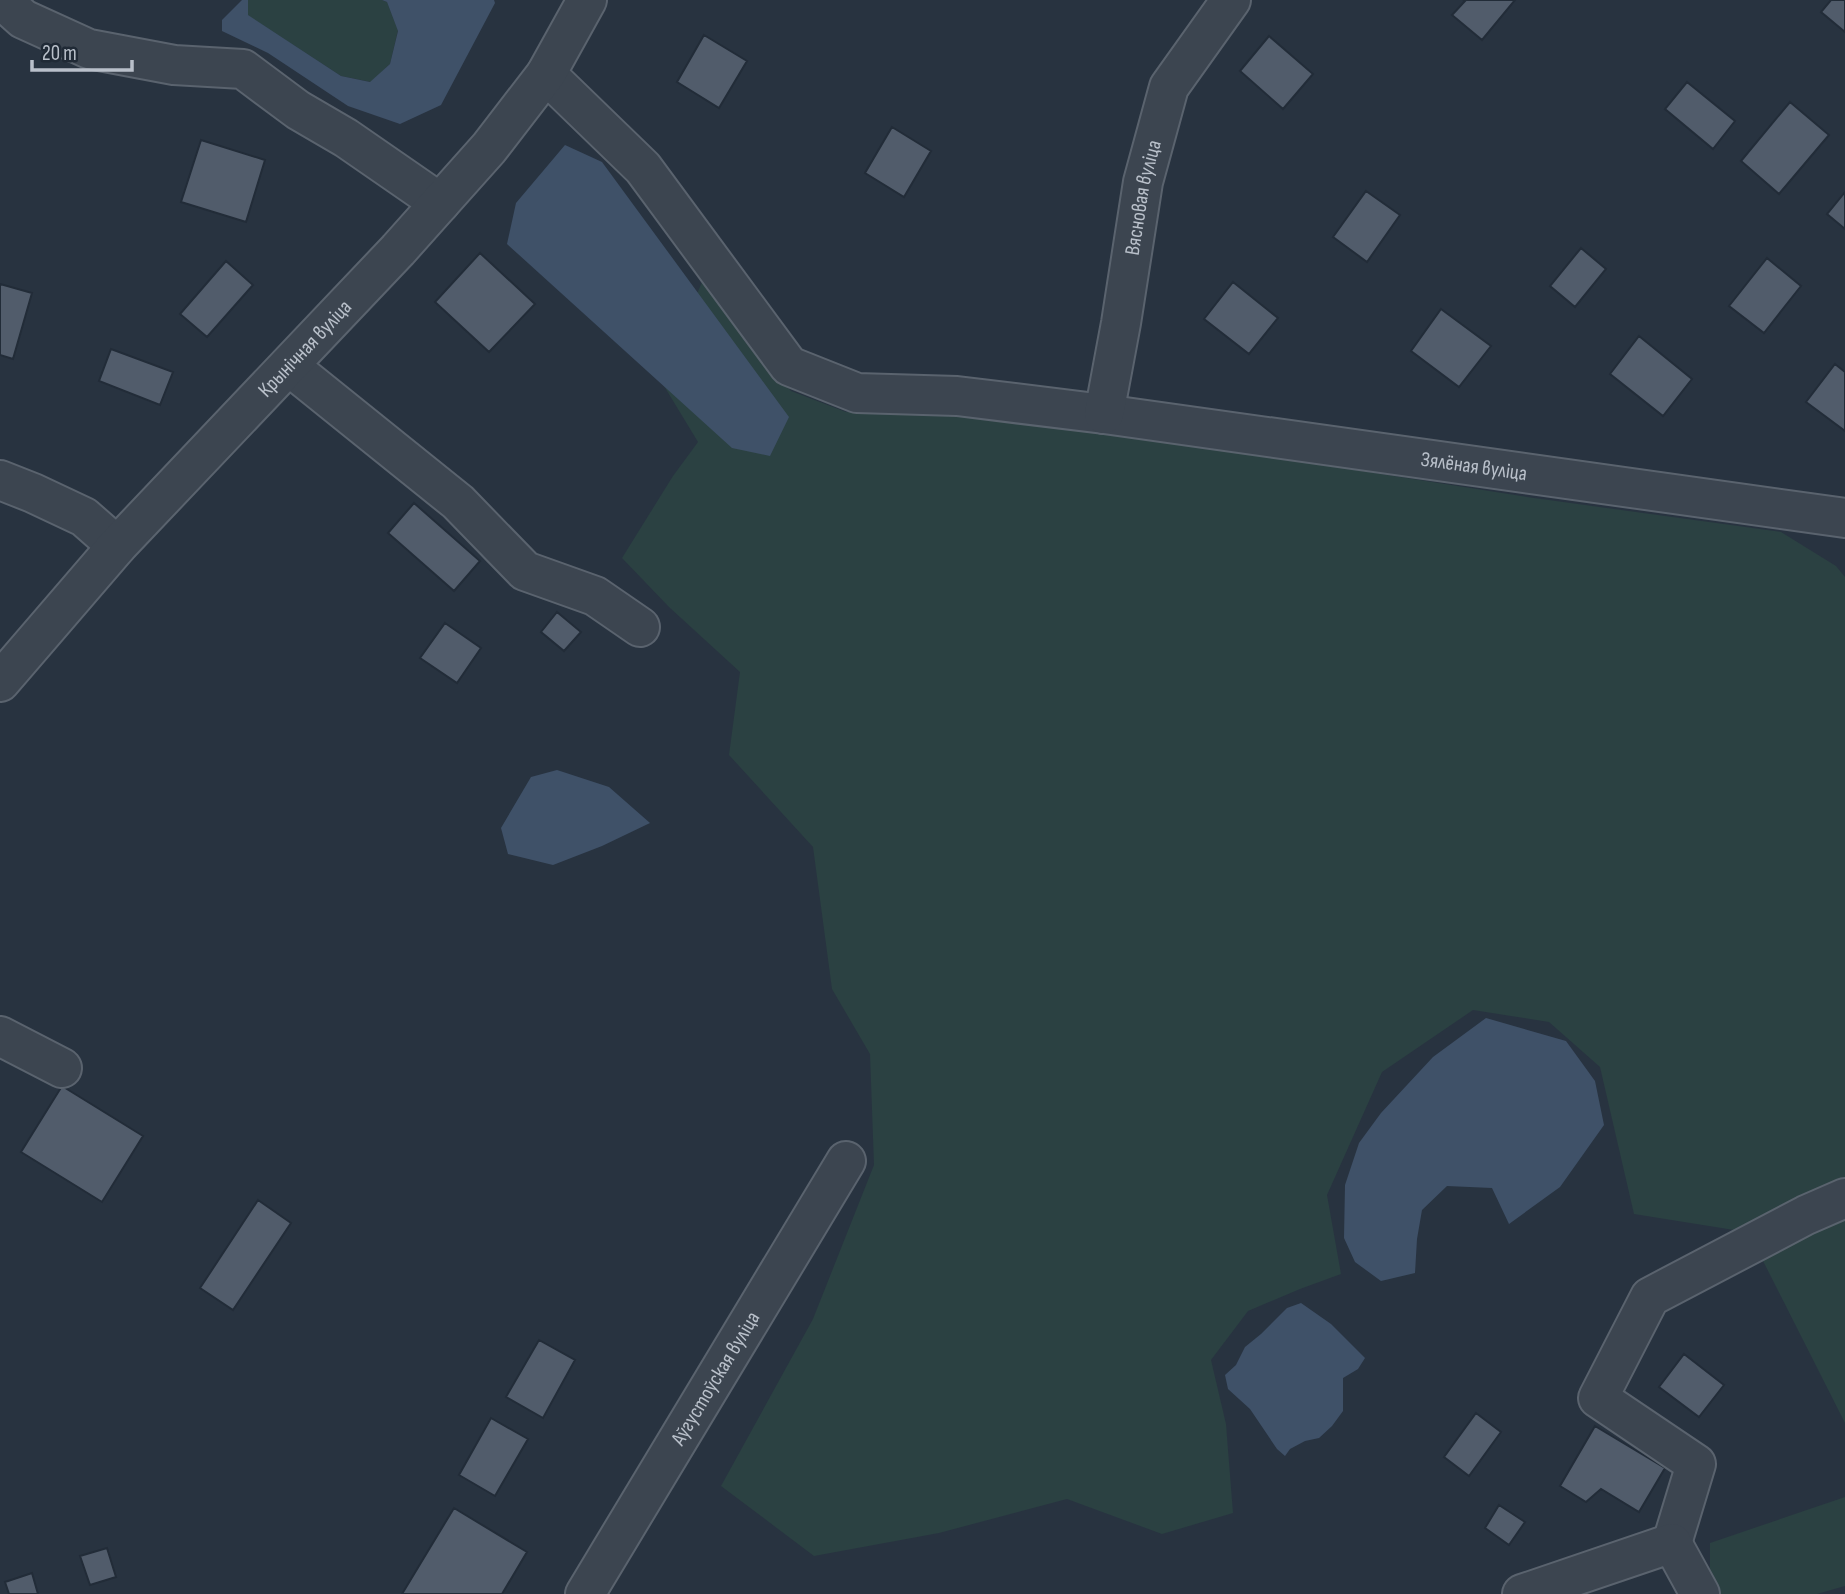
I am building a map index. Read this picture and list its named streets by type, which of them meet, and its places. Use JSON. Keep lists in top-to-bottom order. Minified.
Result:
{"streets":{"street":["Вясновая вуліца","Крынічная вуліца","Зялёная вуліца","Аўгустоўская вуліца"]},"crossings":[["Вясновая вуліца","Зялёная вуліца"],["Крынічная вуліца","Зялёная вуліца"]],"scale_bar":"20 m"}
